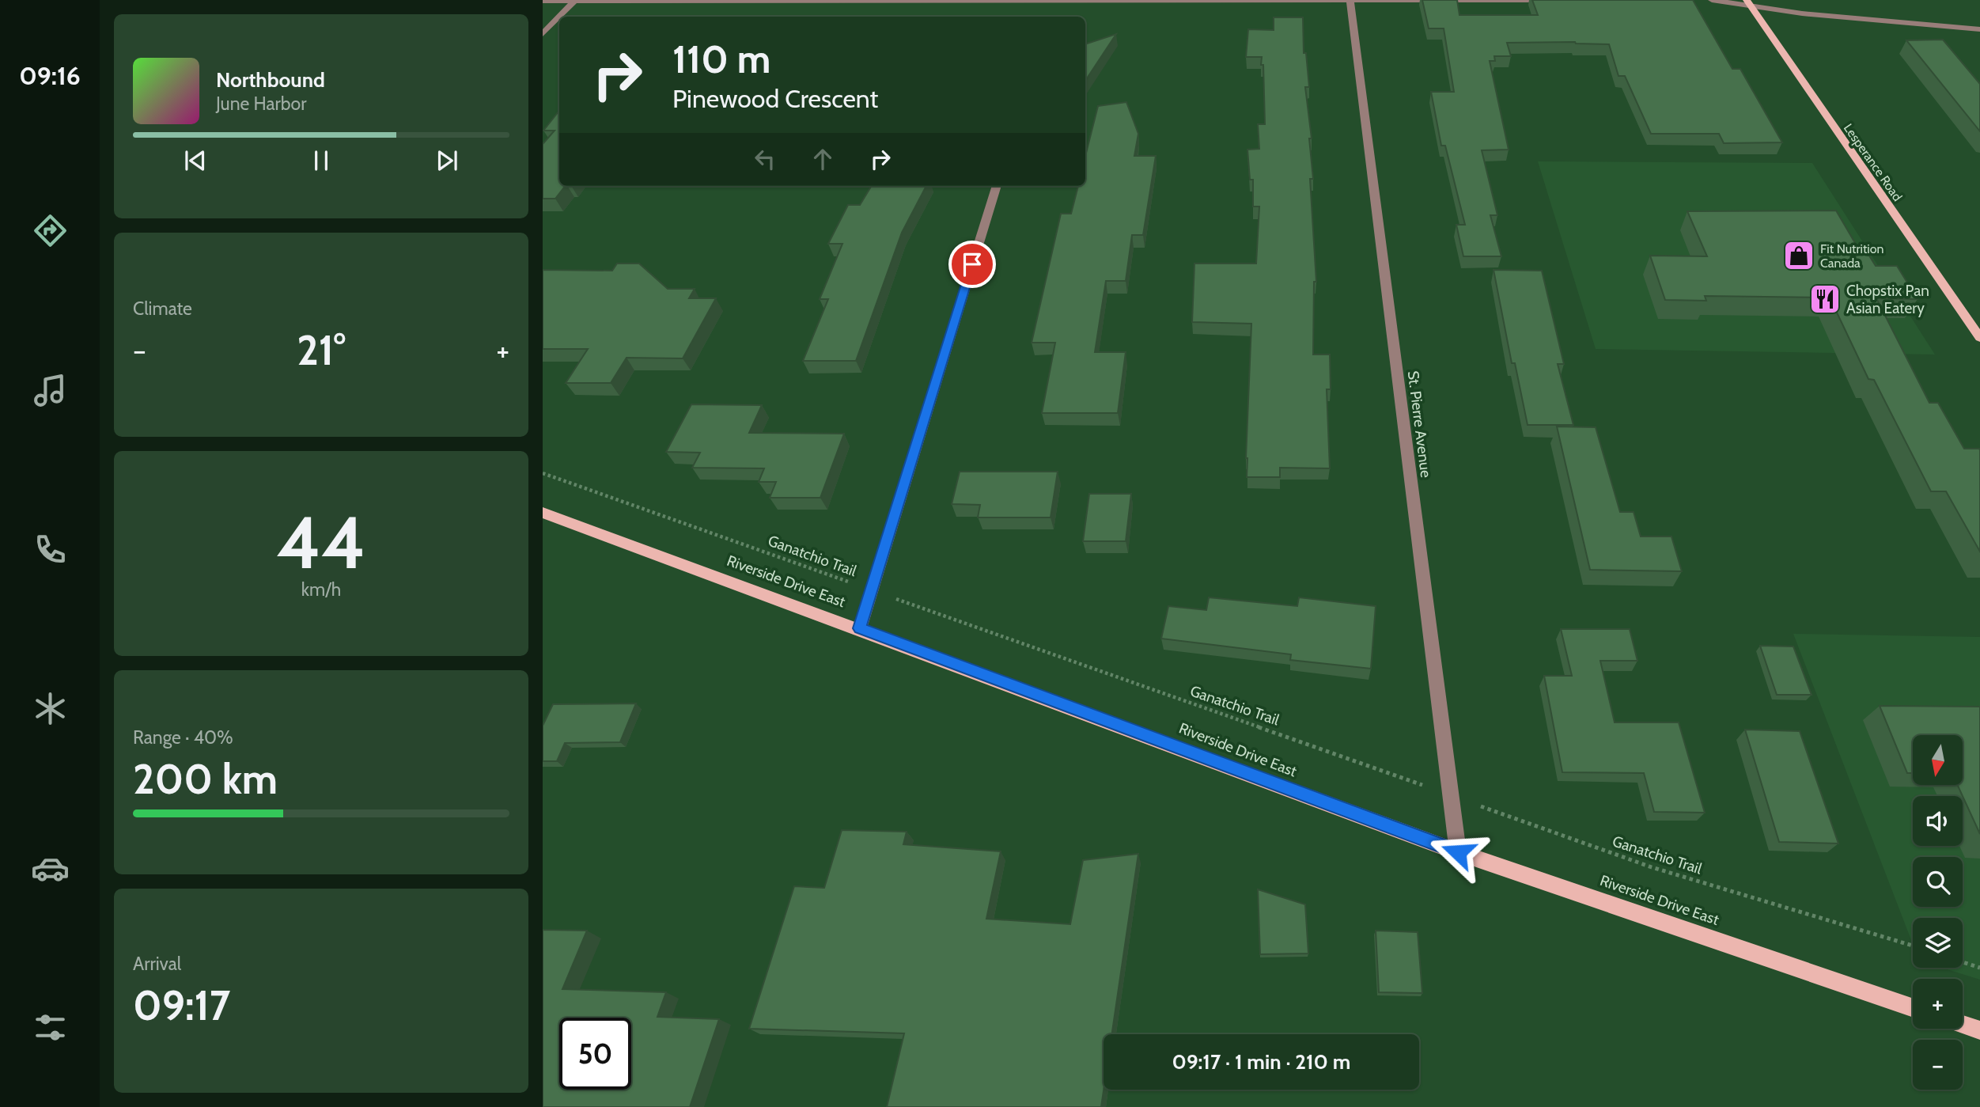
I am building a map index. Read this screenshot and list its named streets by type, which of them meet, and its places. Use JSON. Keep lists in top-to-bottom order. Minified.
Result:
{"streets":{"main road":["Lesperance Road","Riverside Drive East"],"street":["St. Pierre Avenue"],"path":["Ganatchio Trail"]},"crossings":[["St. Pierre Avenue","Ganatchio Trail"],["St. Pierre Avenue","Riverside Drive East"]],"places":{"shop":["Fit Nutrition Canada"],"restaurant":["Chopstix Pan Asian Eatery"]},"north":"bottom","page":{"tabs":"09:16","turn":["110 m","Pinewood Crescent"],"song":["Northbound","June Harbor"],"tile":["Climate",["44","km/h"],["Range · 40%","200 km"],["Arrival","09:17"]],"heat":["−","21°","+"],"map_buttons":["+","−"],"limit":"50","trip":"09:17 · 1 min · 210 m"}}
